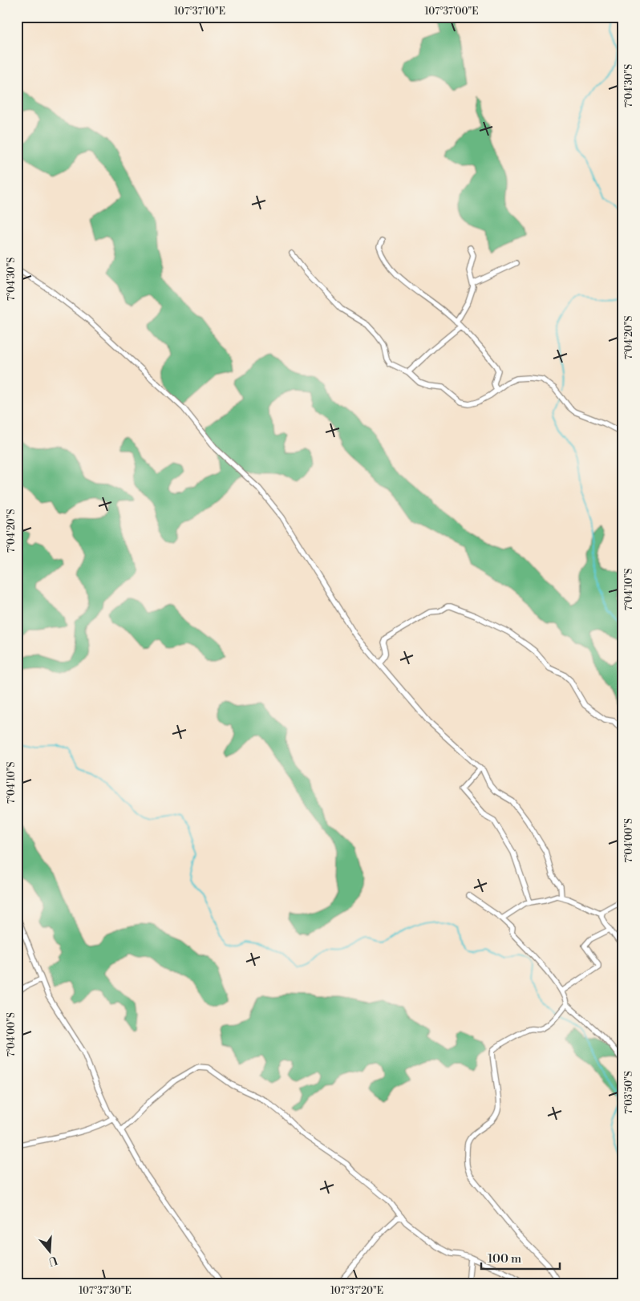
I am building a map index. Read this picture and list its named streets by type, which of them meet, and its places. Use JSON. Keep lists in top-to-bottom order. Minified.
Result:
{"scale_bar":"100 m","north":"bottom","coordinates":["107°37'10\"E","107°37'00\"E","7°04'30\"S","7°04'20\"S","7°04'10\"S","7°04'00\"S","7°03'50\"S","107°37'30\"E","107°37'20\"E"]}
